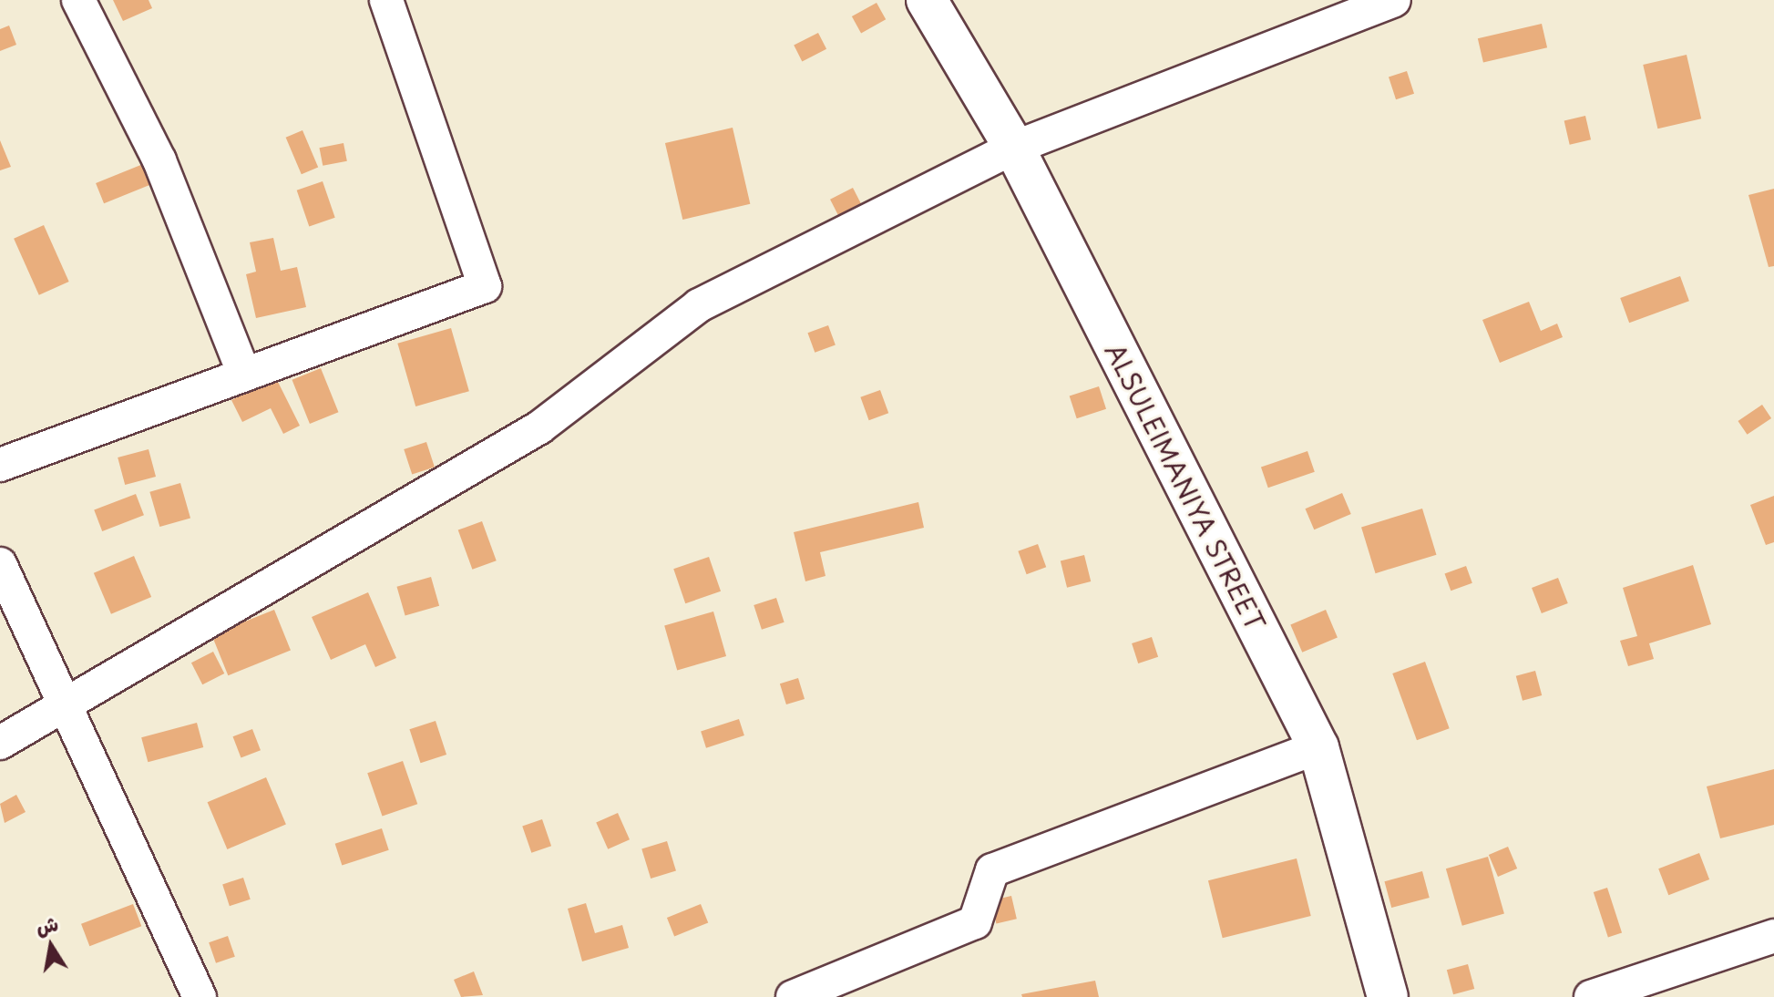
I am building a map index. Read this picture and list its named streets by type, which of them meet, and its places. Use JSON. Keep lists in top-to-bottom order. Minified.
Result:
{"streets":{"street":["ALSULEIMANIYA STREET"]},"north":"top"}
